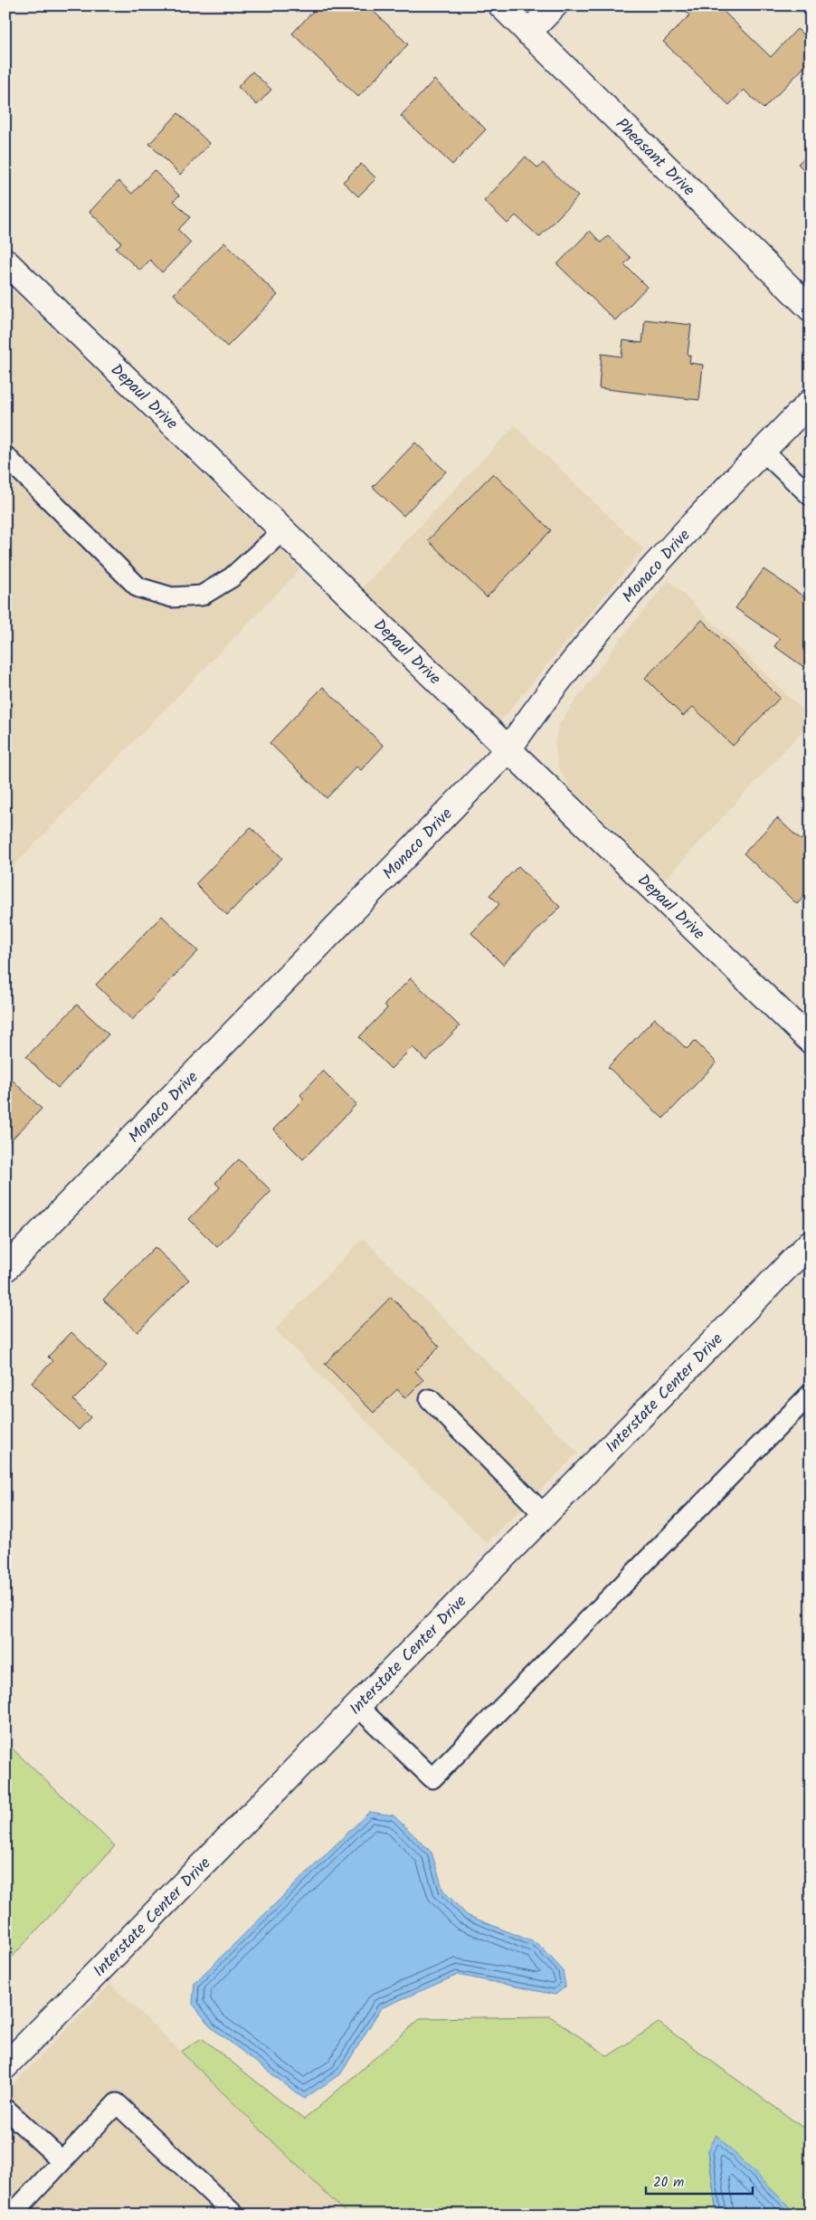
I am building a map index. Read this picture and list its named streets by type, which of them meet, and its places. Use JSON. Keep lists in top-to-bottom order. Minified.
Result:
{"streets":{"street":["Pheasant Drive","Depaul Drive","Monaco Drive","Interstate Center Drive"]},"crossings":[["Depaul Drive","Monaco Drive"]],"scale_bar":"20 m"}
